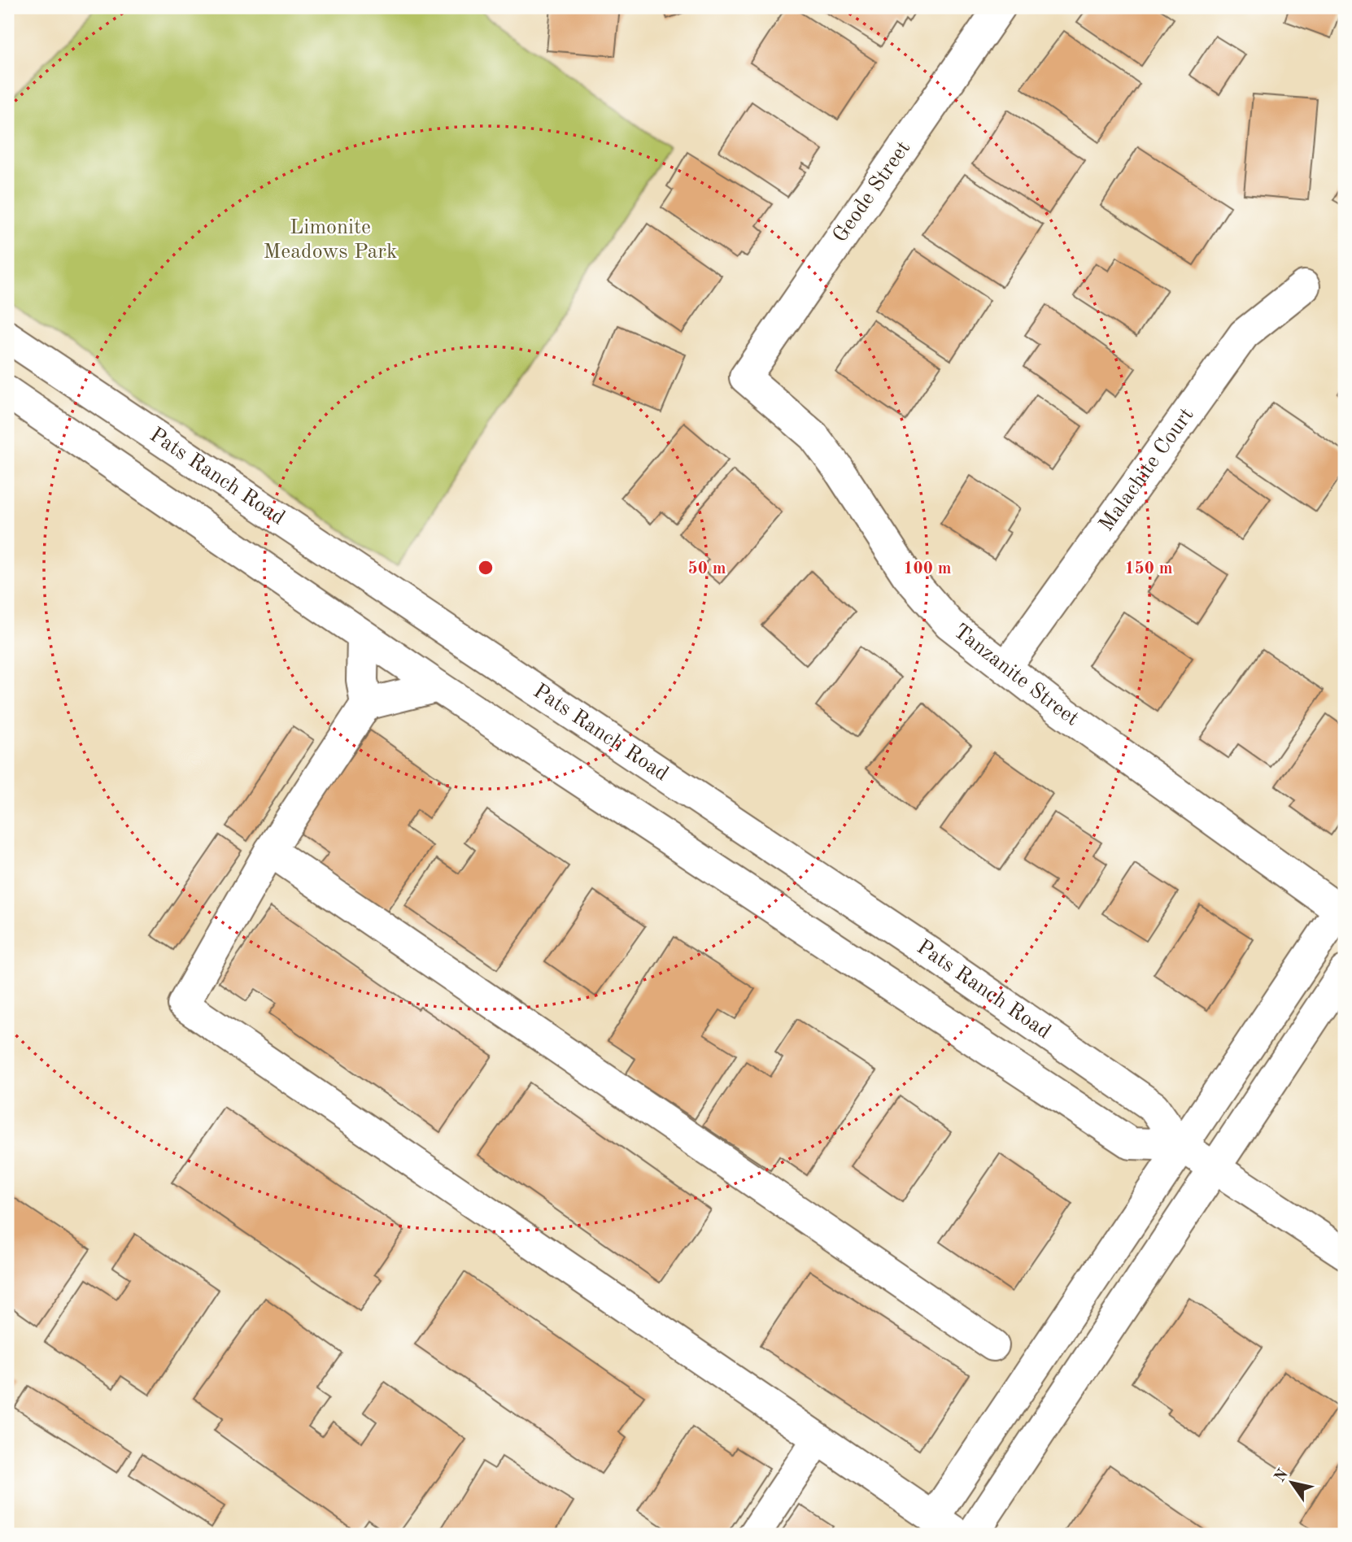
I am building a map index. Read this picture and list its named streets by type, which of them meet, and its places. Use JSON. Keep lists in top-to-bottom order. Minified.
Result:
{"streets":{"street":["Geode Street","Malachite Court","Pats Ranch Road","Tanzanite Street"]},"crossings":[["Geode Street","Tanzanite Street"],["Malachite Court","Tanzanite Street"]],"parks":["Limonite Meadows Park"],"north":"top left","rings":["50 m","100 m","150 m"]}
